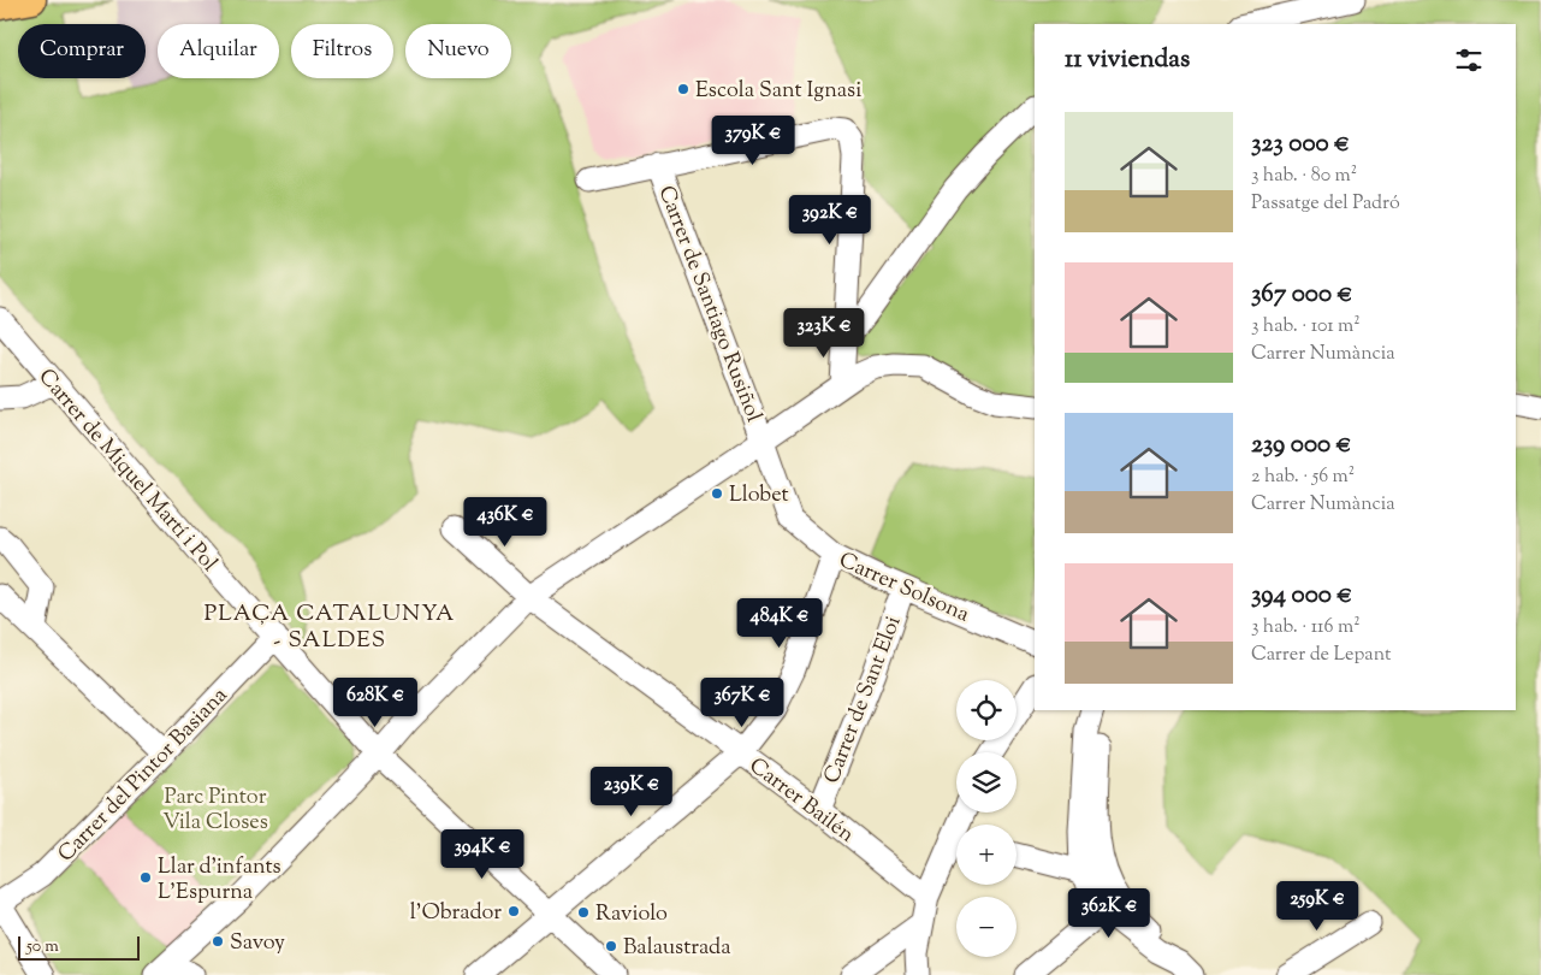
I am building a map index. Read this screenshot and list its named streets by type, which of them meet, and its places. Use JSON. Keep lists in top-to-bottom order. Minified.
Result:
{"streets":{"street":["Carrer de Santiago Rusiñol","Carrer de Miquel Martí i Pol","Carrer Solsona","Carrer de Sant Eloi","Carrer del Pintor Basiana","Carrer Bailén"]},"crossings":[["Carrer de Santiago Rusiñol","Carrer Solsona"],["Carrer de Miquel Martí i Pol","Carrer del Pintor Basiana"],["Carrer Solsona","Carrer de Sant Eloi"],["Carrer de Sant Eloi","Carrer Bailén"]],"districts":["PLAÇA CATALUNYA - SALDES"],"parks":["Parc Pintor Vila Closes"],"places":["Escola Sant Ignasi","Llobet","Llar d'infants L'Espurna","l'Obrador","Raviolo","Savoy","Balaustrada"],"scale_bar":"50 m","page":{"chip":["Comprar","Alquilar","Filtros","Nuevo"],"heading":"11 viviendas","list":[{"name":"323 000 €","note":"3 hab. · 80 m² · Passatge del Padró"},{"name":"367 000 €","note":"3 hab. · 101 m² · Carrer Numància"},{"name":"239 000 €","note":"2 hab. · 56 m² · Carrer Numància"},{"name":"394 000 €","note":"3 hab. · 116 m² · Carrer de Lepant"}],"price":["379K €","392K €","323K €","436K €","484K €","628K €","367K €","239K €","394K €","259K €","362K €"],"map_buttons":["+","−"],"scale":"50 m"}}
